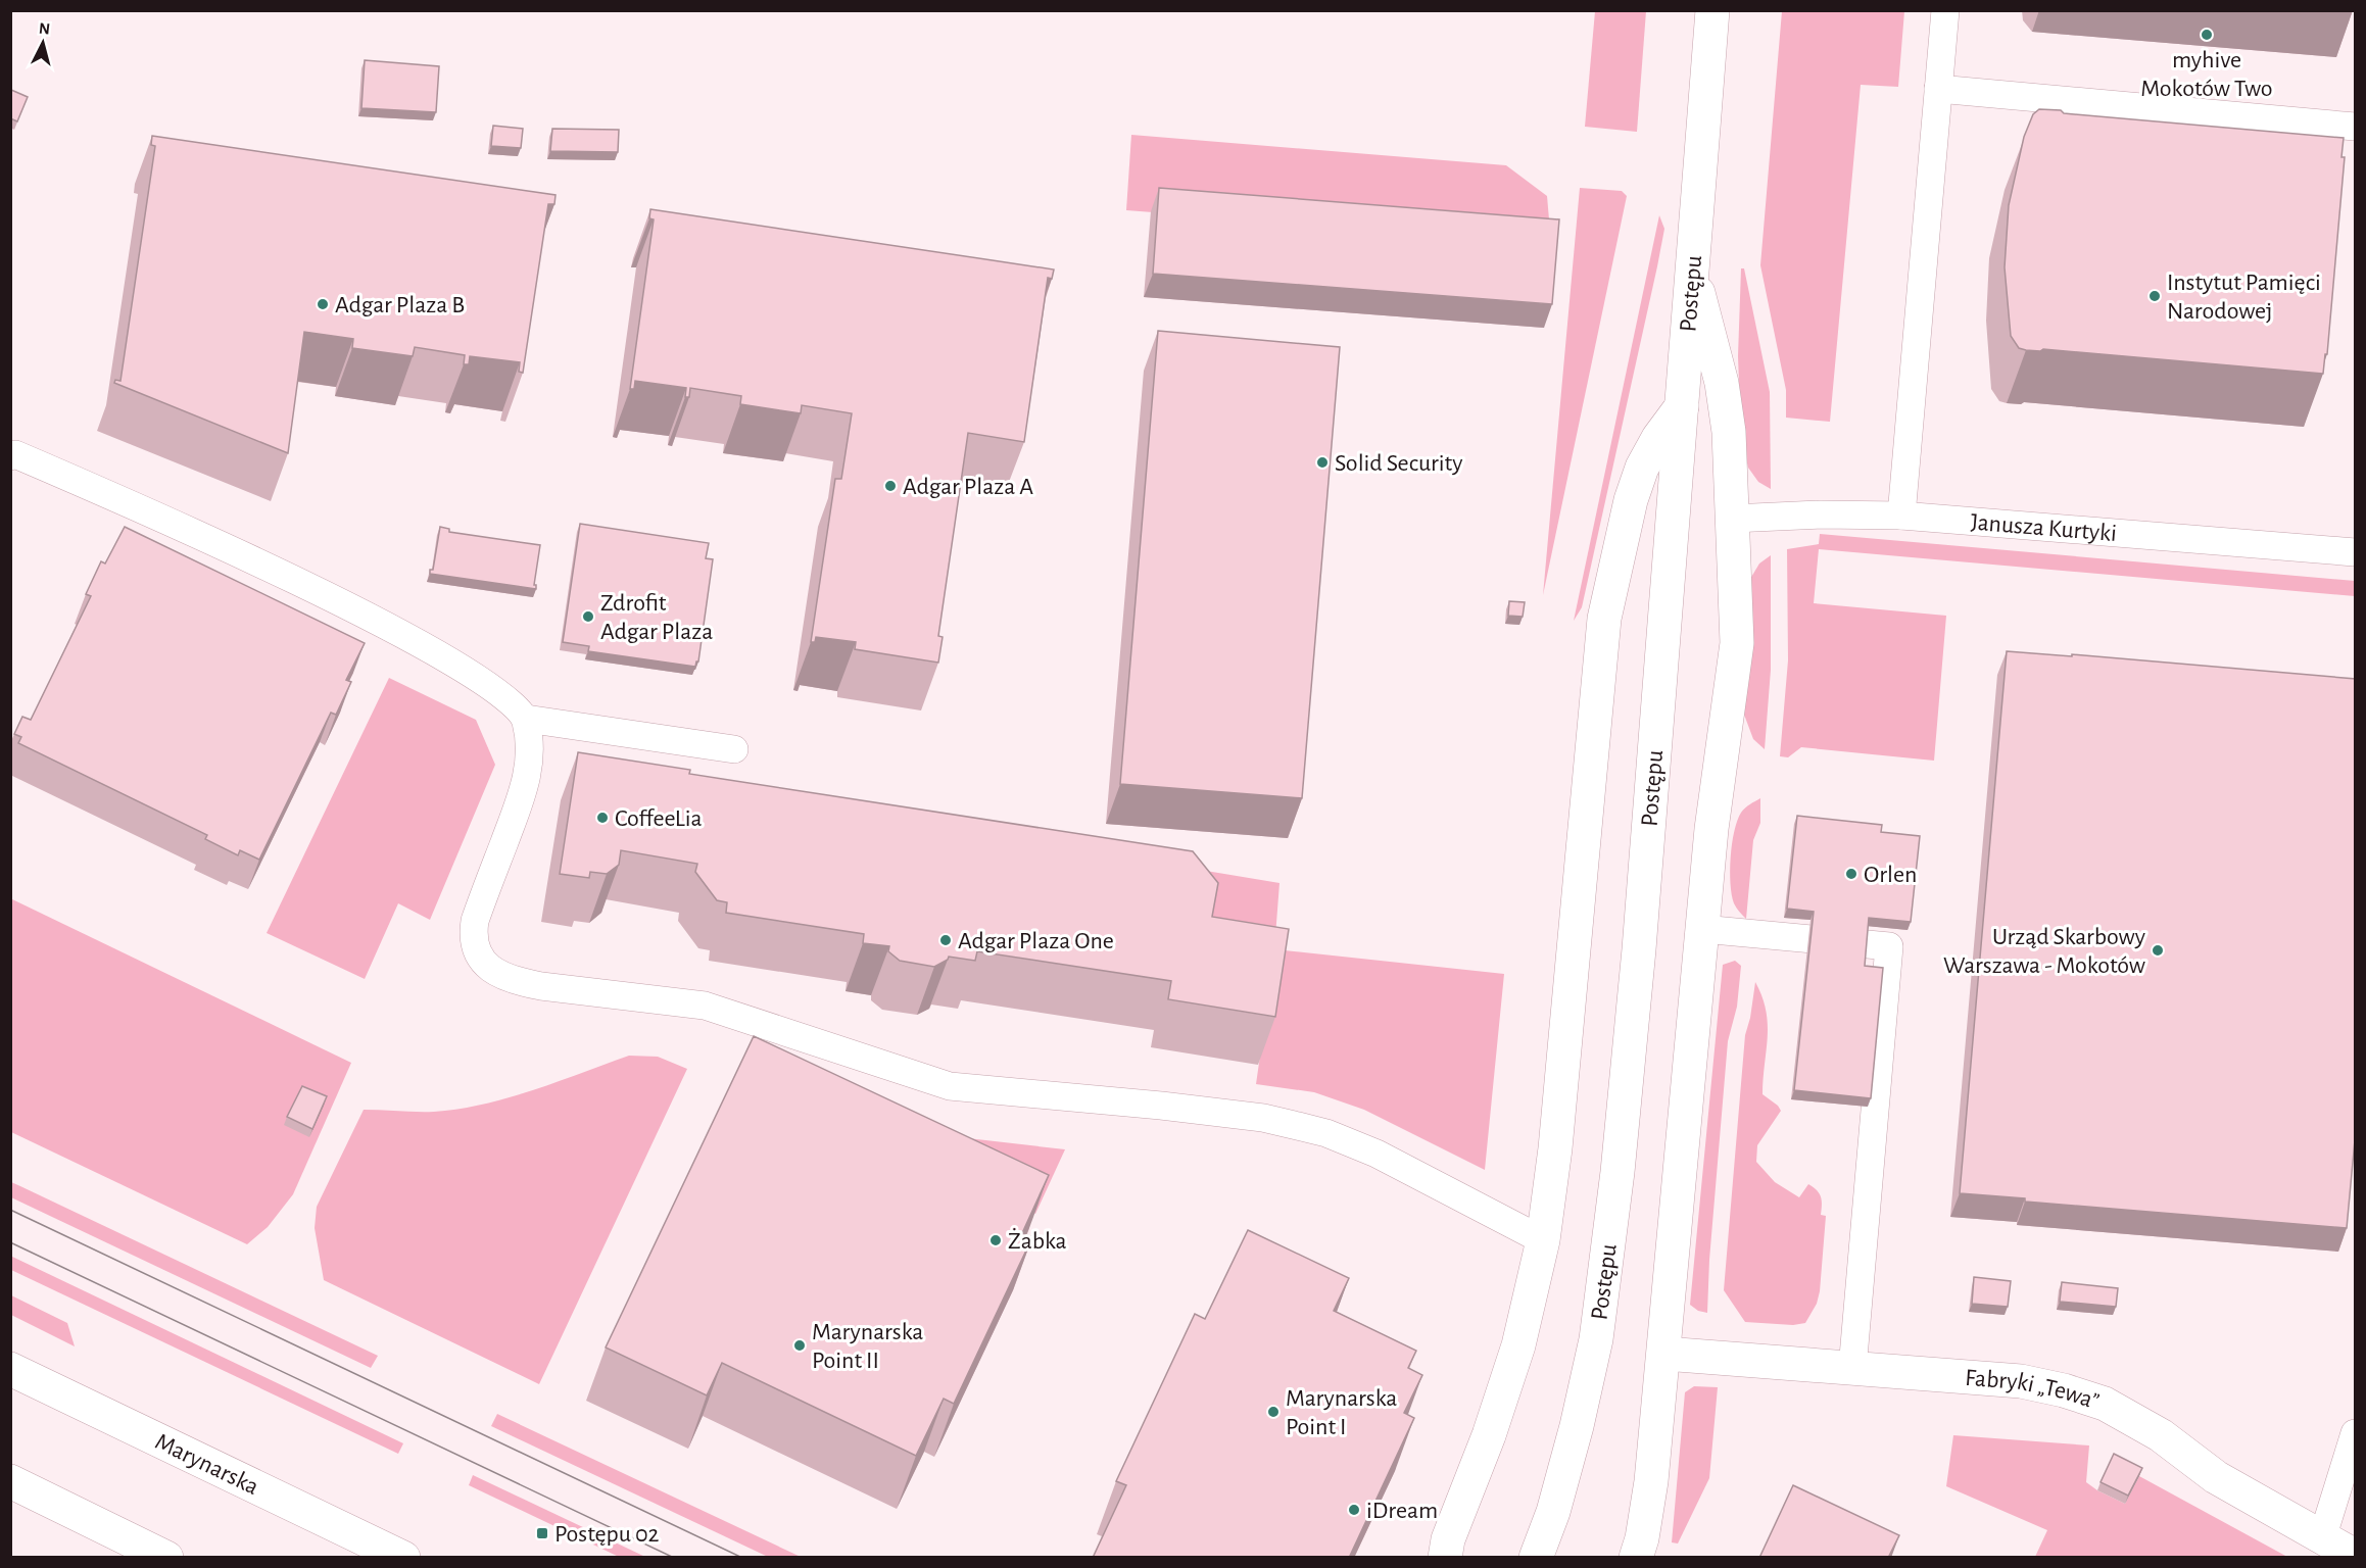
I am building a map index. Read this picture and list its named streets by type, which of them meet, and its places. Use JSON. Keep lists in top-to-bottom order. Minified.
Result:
{"streets":{"street":["Postępu","Fabryki „Tewa”","Marynarska"],"lane":["Janusza Kurtyki"]},"places":{"other":["myhive Mokotów Two","Instytut Pamięci Narodowej","Adgar Plaza B","Solid Security","Adgar Plaza A","Zdrofit Adgar Plaza","CoffeeLia","Orlen","Adgar Plaza One","Urząd Skarbowy Warszawa - Mokotów","Żabka","Marynarska Point II","Marynarska Point I","iDream"],"transit":["Postępu 02"]},"north":"top"}
